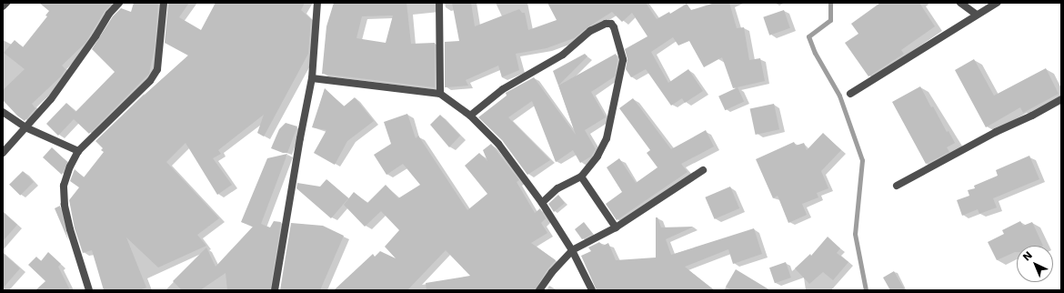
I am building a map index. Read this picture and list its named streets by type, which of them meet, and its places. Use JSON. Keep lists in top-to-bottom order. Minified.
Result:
{"north":"top left"}
